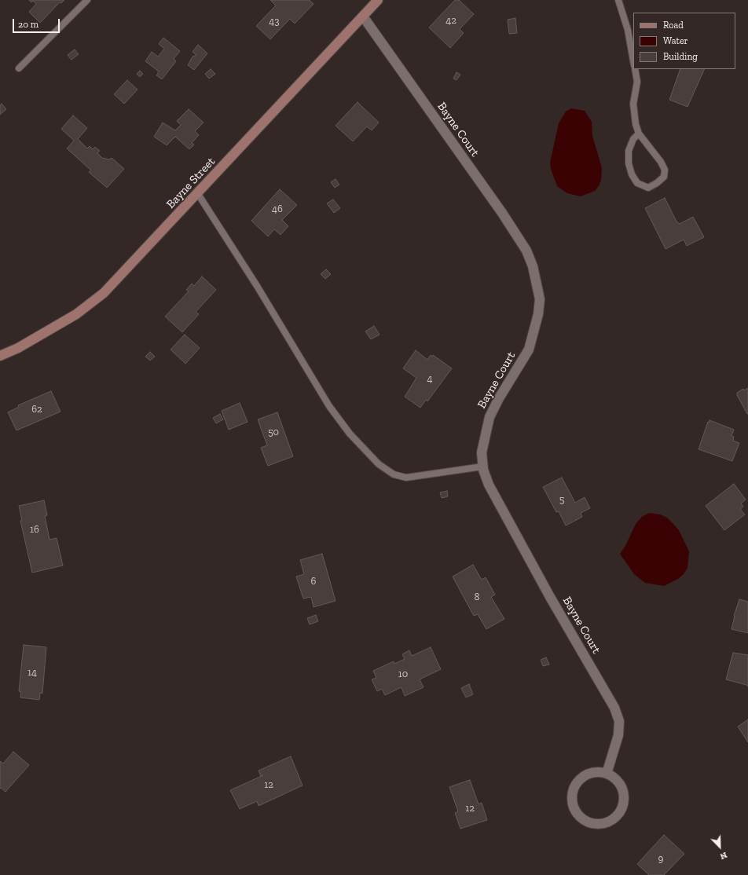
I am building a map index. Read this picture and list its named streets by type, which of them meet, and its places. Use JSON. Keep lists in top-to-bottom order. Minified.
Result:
{"streets":{"street":["Bayne Court","Bayne Street"]},"crossings":[["Bayne Court","Bayne Street"]],"house_numbers":["42","43","46","4","62","50","5","16","6","8","14","10","12","12","9"],"legend":["Road","Water","Building"],"scale_bar":"20 m","north":"bottom right"}
